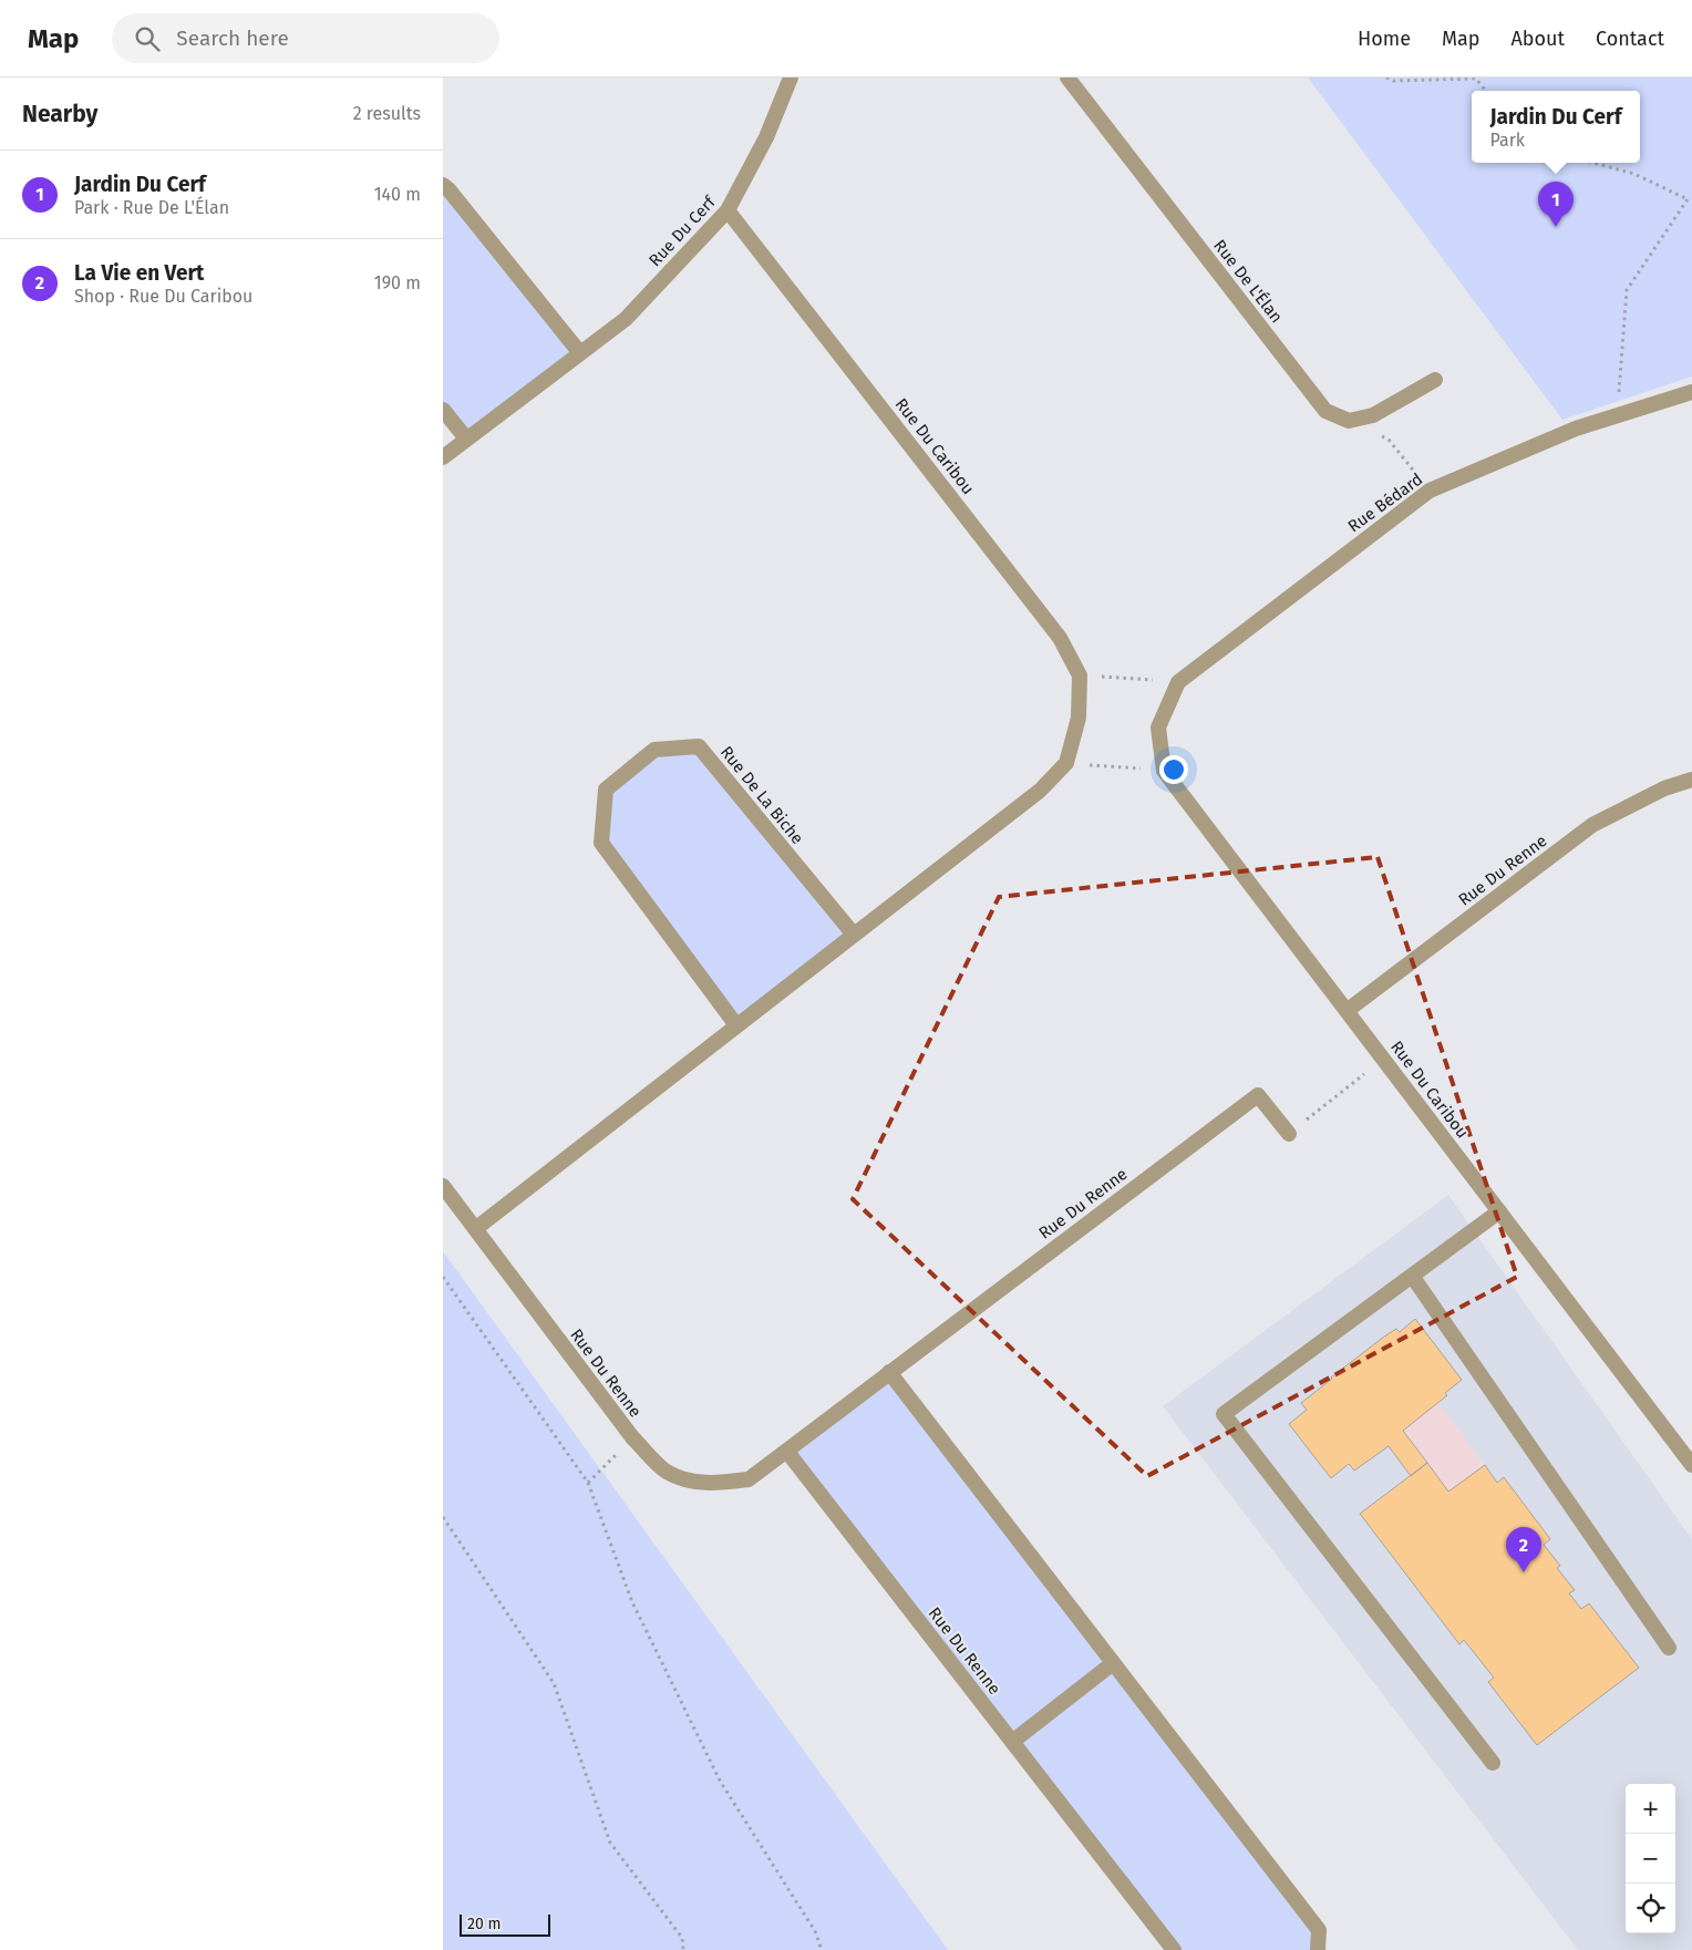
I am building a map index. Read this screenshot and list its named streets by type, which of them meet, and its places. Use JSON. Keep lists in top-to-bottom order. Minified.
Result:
{"streets":{"street":["Rue Du Cerf","Rue De L'Élan","Rue Du Caribou","Rue Bédard","Rue De La Biche","Rue Du Renne"]},"crossings":[["Rue Du Cerf","Rue Du Caribou"],["Rue Du Caribou","Rue Bédard"],["Rue Du Caribou","Rue Du Renne"]],"scale_bar":"20 m","page":{"header":"Map","search":"Search here","nav":["Home","Map","About","Contact"],"heading":["Nearby","2 results"],"popup":["Jardin Du Cerf","Park"],"list":[{"mark":"1","name":"Jardin Du Cerf","note":"Park · Rue De L'Élan","value":"140 m"},{"mark":"2","name":"La Vie en Vert","note":"Shop · Rue Du Caribou","value":"190 m"}],"pins":["1","2"],"map_buttons":["+","−"],"scale":"20 m"}}
